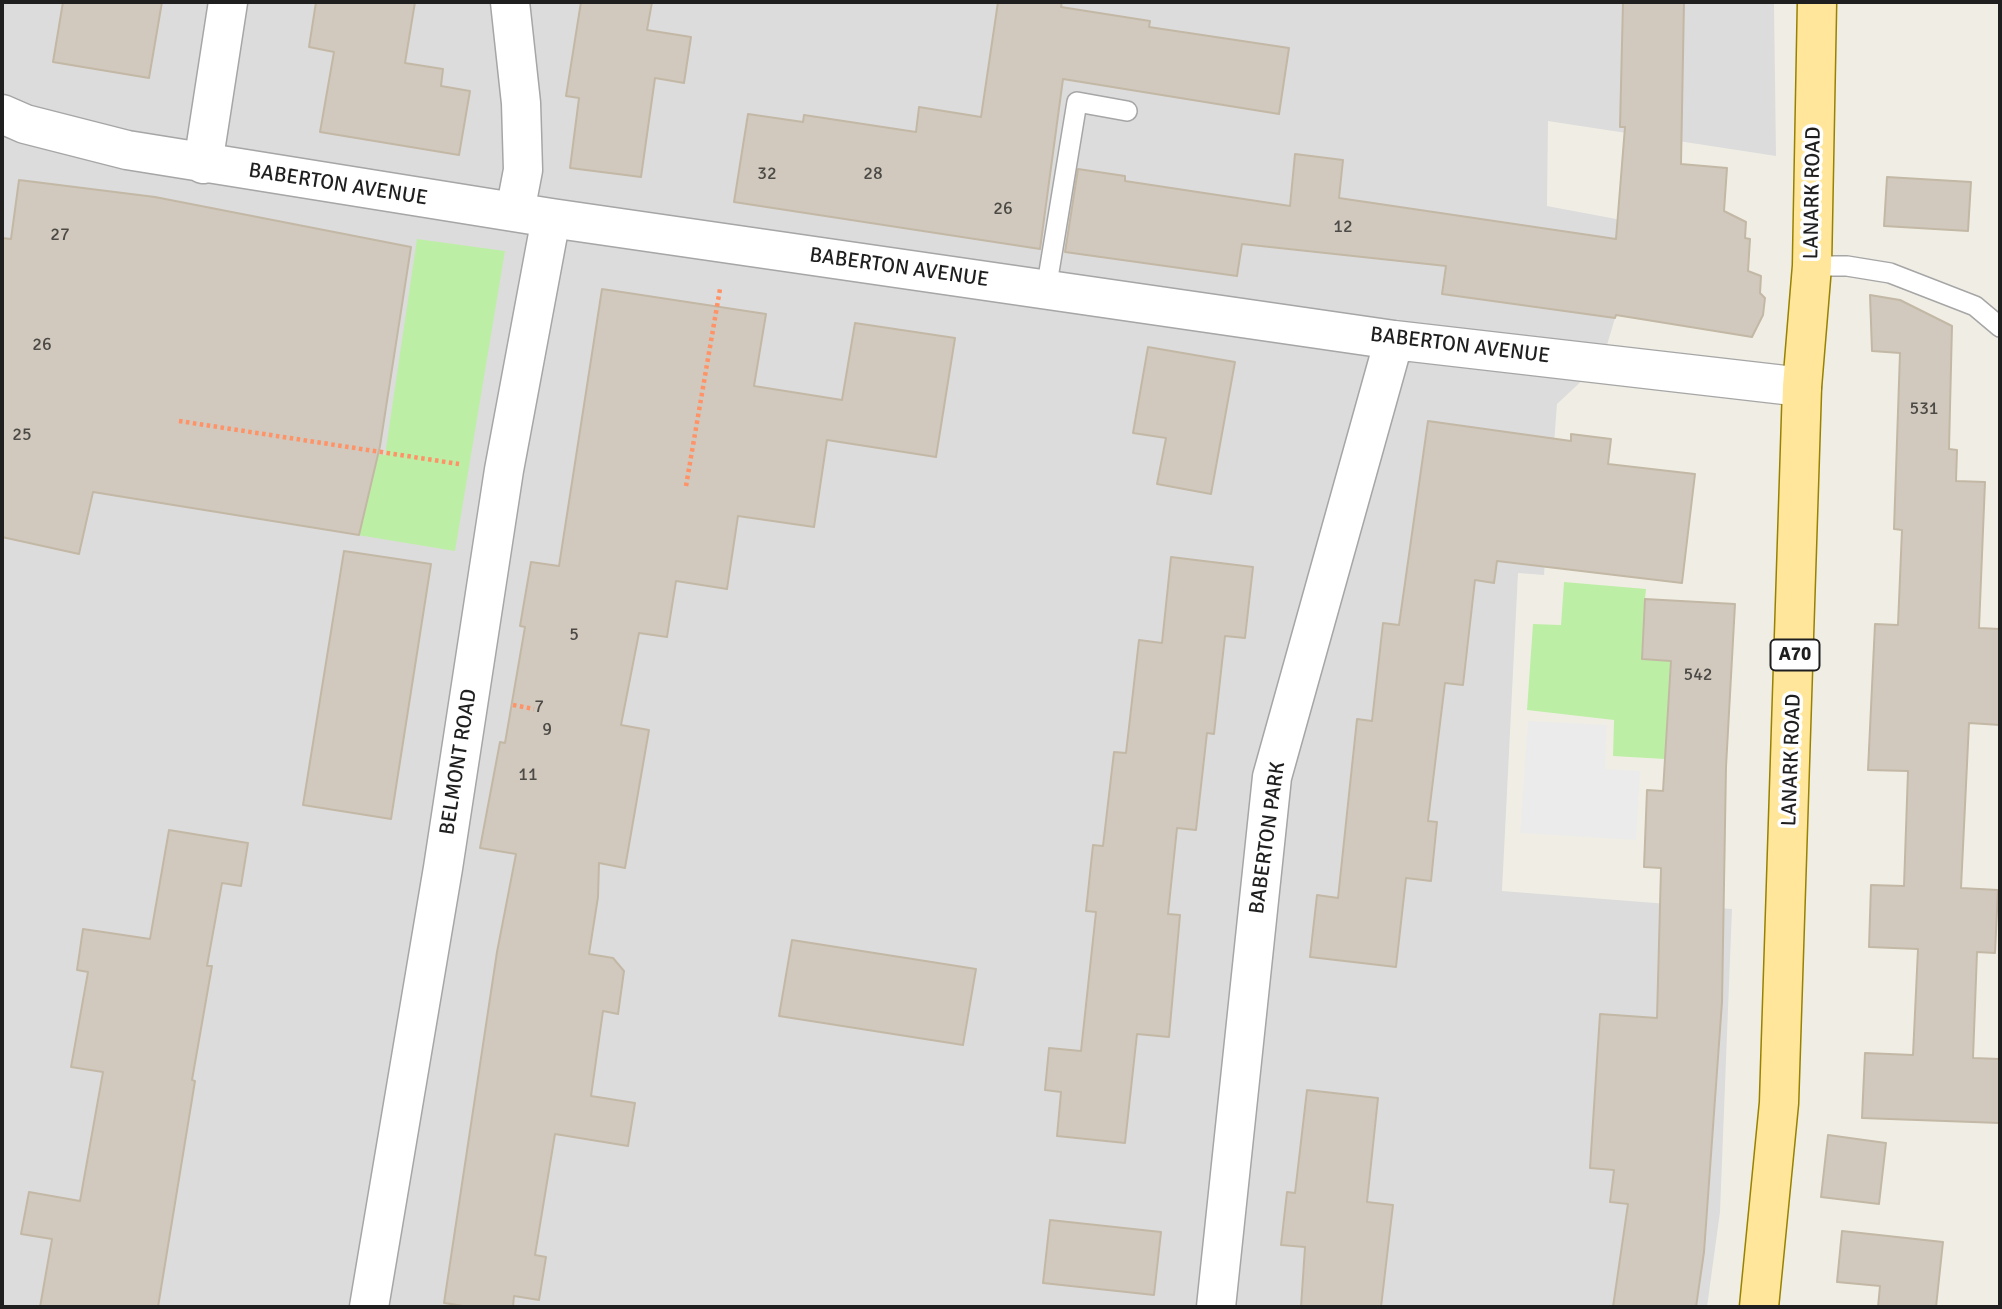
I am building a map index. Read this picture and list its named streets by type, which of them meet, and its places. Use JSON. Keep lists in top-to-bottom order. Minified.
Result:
{"streets":{"main road":["LANARK ROAD","A70"],"street":["BABERTON AVENUE","BELMONT ROAD","BABERTON PARK"]},"crossings":[["BABERTON AVENUE","LANARK ROAD"],["BABERTON AVENUE","BELMONT ROAD"],["BABERTON AVENUE","BABERTON PARK"]],"house_numbers":["32","28","26","12","27","26","531","25","5","542","7","9","11"]}
